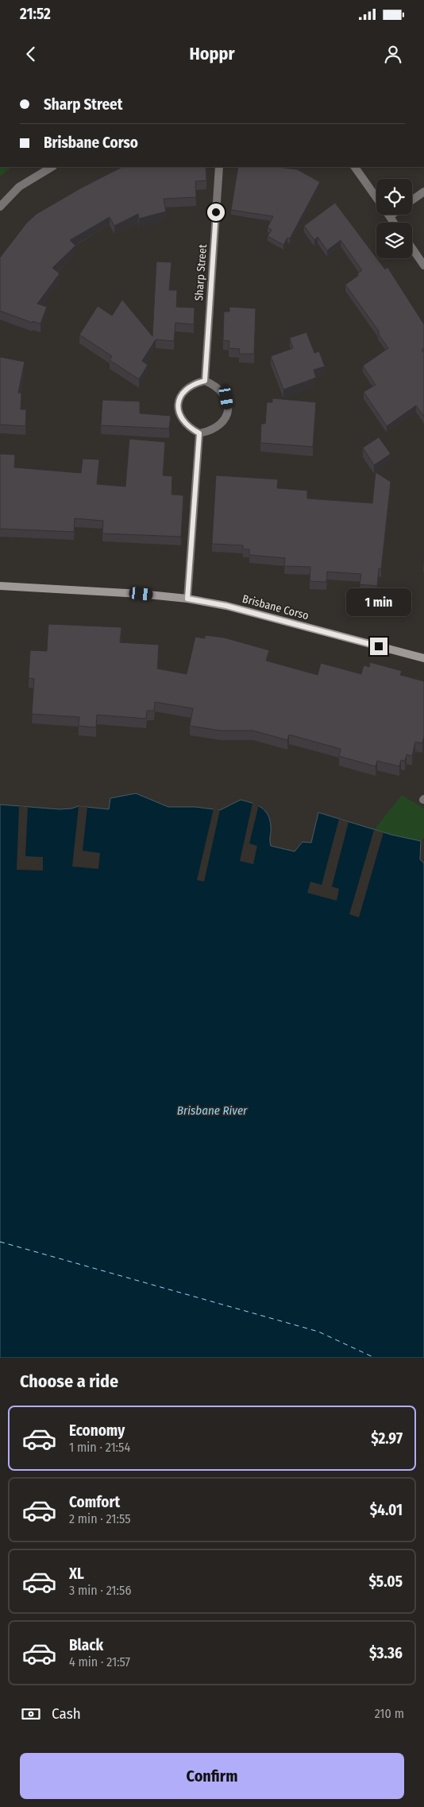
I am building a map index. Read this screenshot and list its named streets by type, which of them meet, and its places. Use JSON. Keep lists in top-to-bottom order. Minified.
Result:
{"streets":{"street":["Sharp Street","Brisbane Corso"]},"water":["Brisbane River"],"page":{"status":"21:52","header":"Hoppr","banner":["Sharp Street","Brisbane Corso"],"bubble":"1 min","heading":"Choose a ride","list":[{"name":"Economy","note":"1 min · 21:54","value":"$2.97"},{"name":"Comfort","note":"2 min · 21:55","value":"$4.01"},{"name":"XL","note":"3 min · 21:56","value":"$5.05"},{"name":"Black","note":"4 min · 21:57","value":"$3.36"}],"pay":["Cash","210 m"],"buttons":"Confirm"}}
